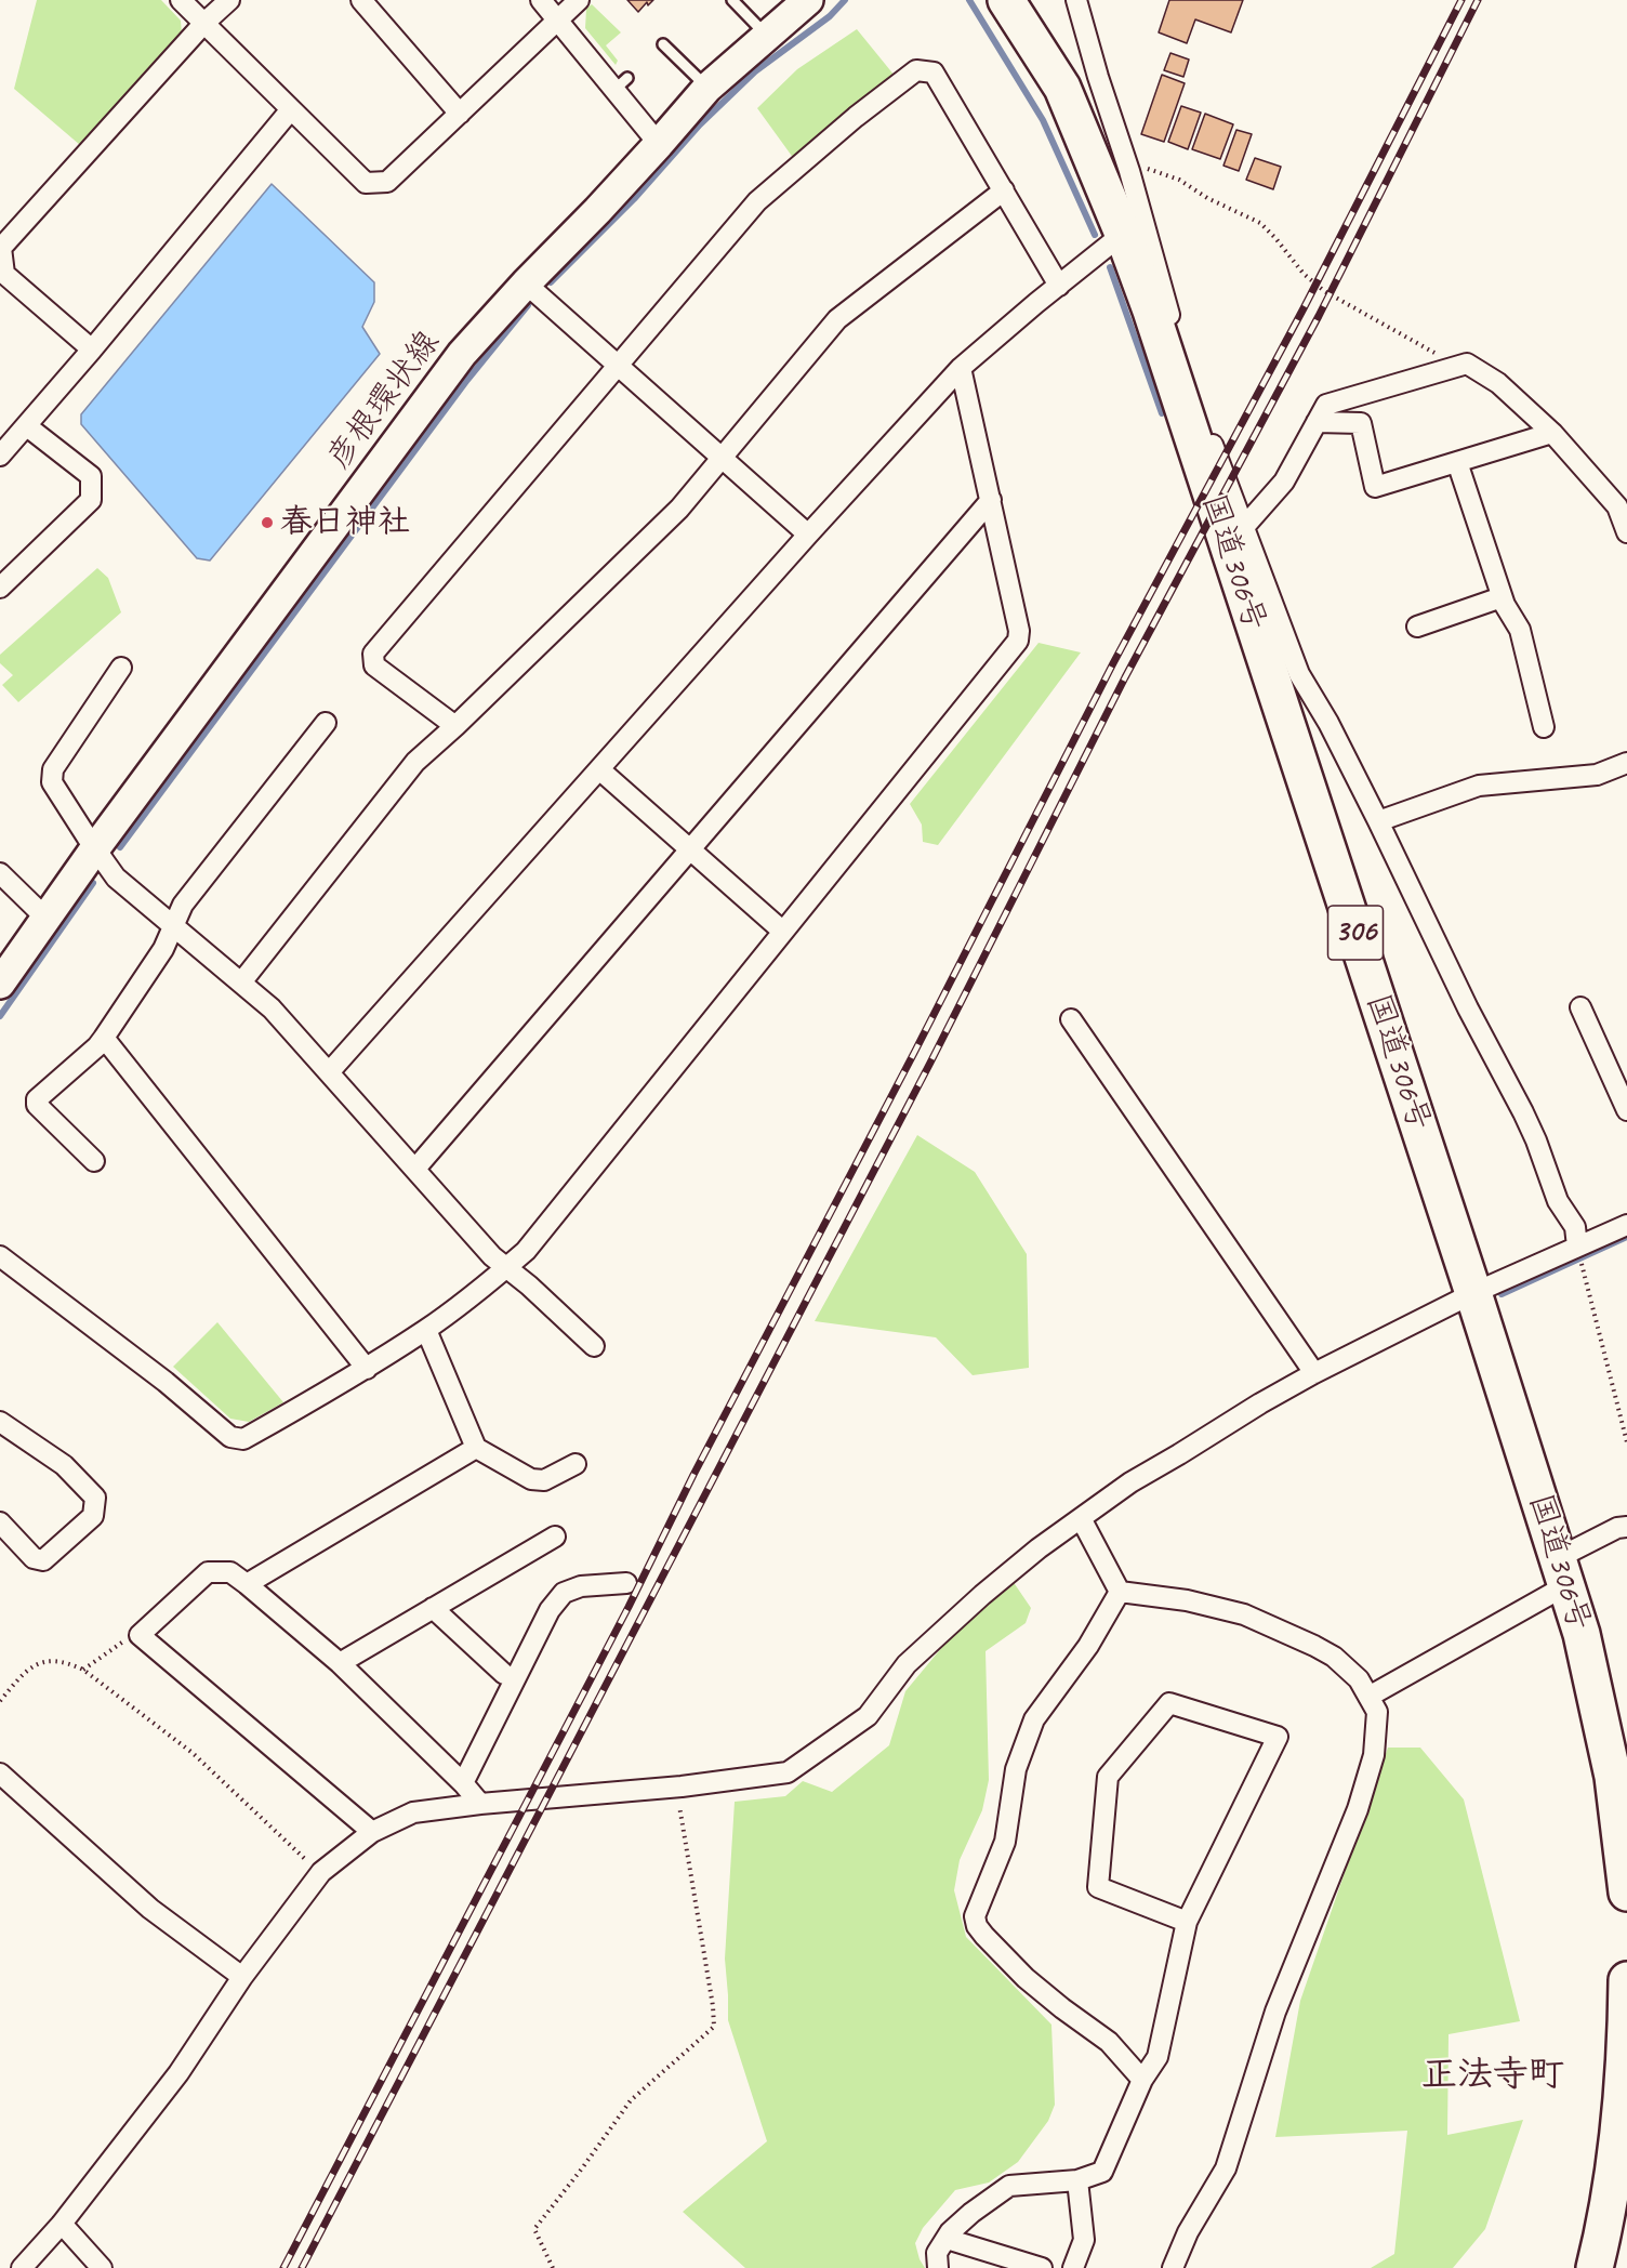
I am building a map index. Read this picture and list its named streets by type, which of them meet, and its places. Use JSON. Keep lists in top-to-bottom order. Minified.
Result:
{"streets":{"highway":["国道306号","306"],"main road":["彦根環状線"]},"districts":["正法寺町"],"places":["春日神社"]}
